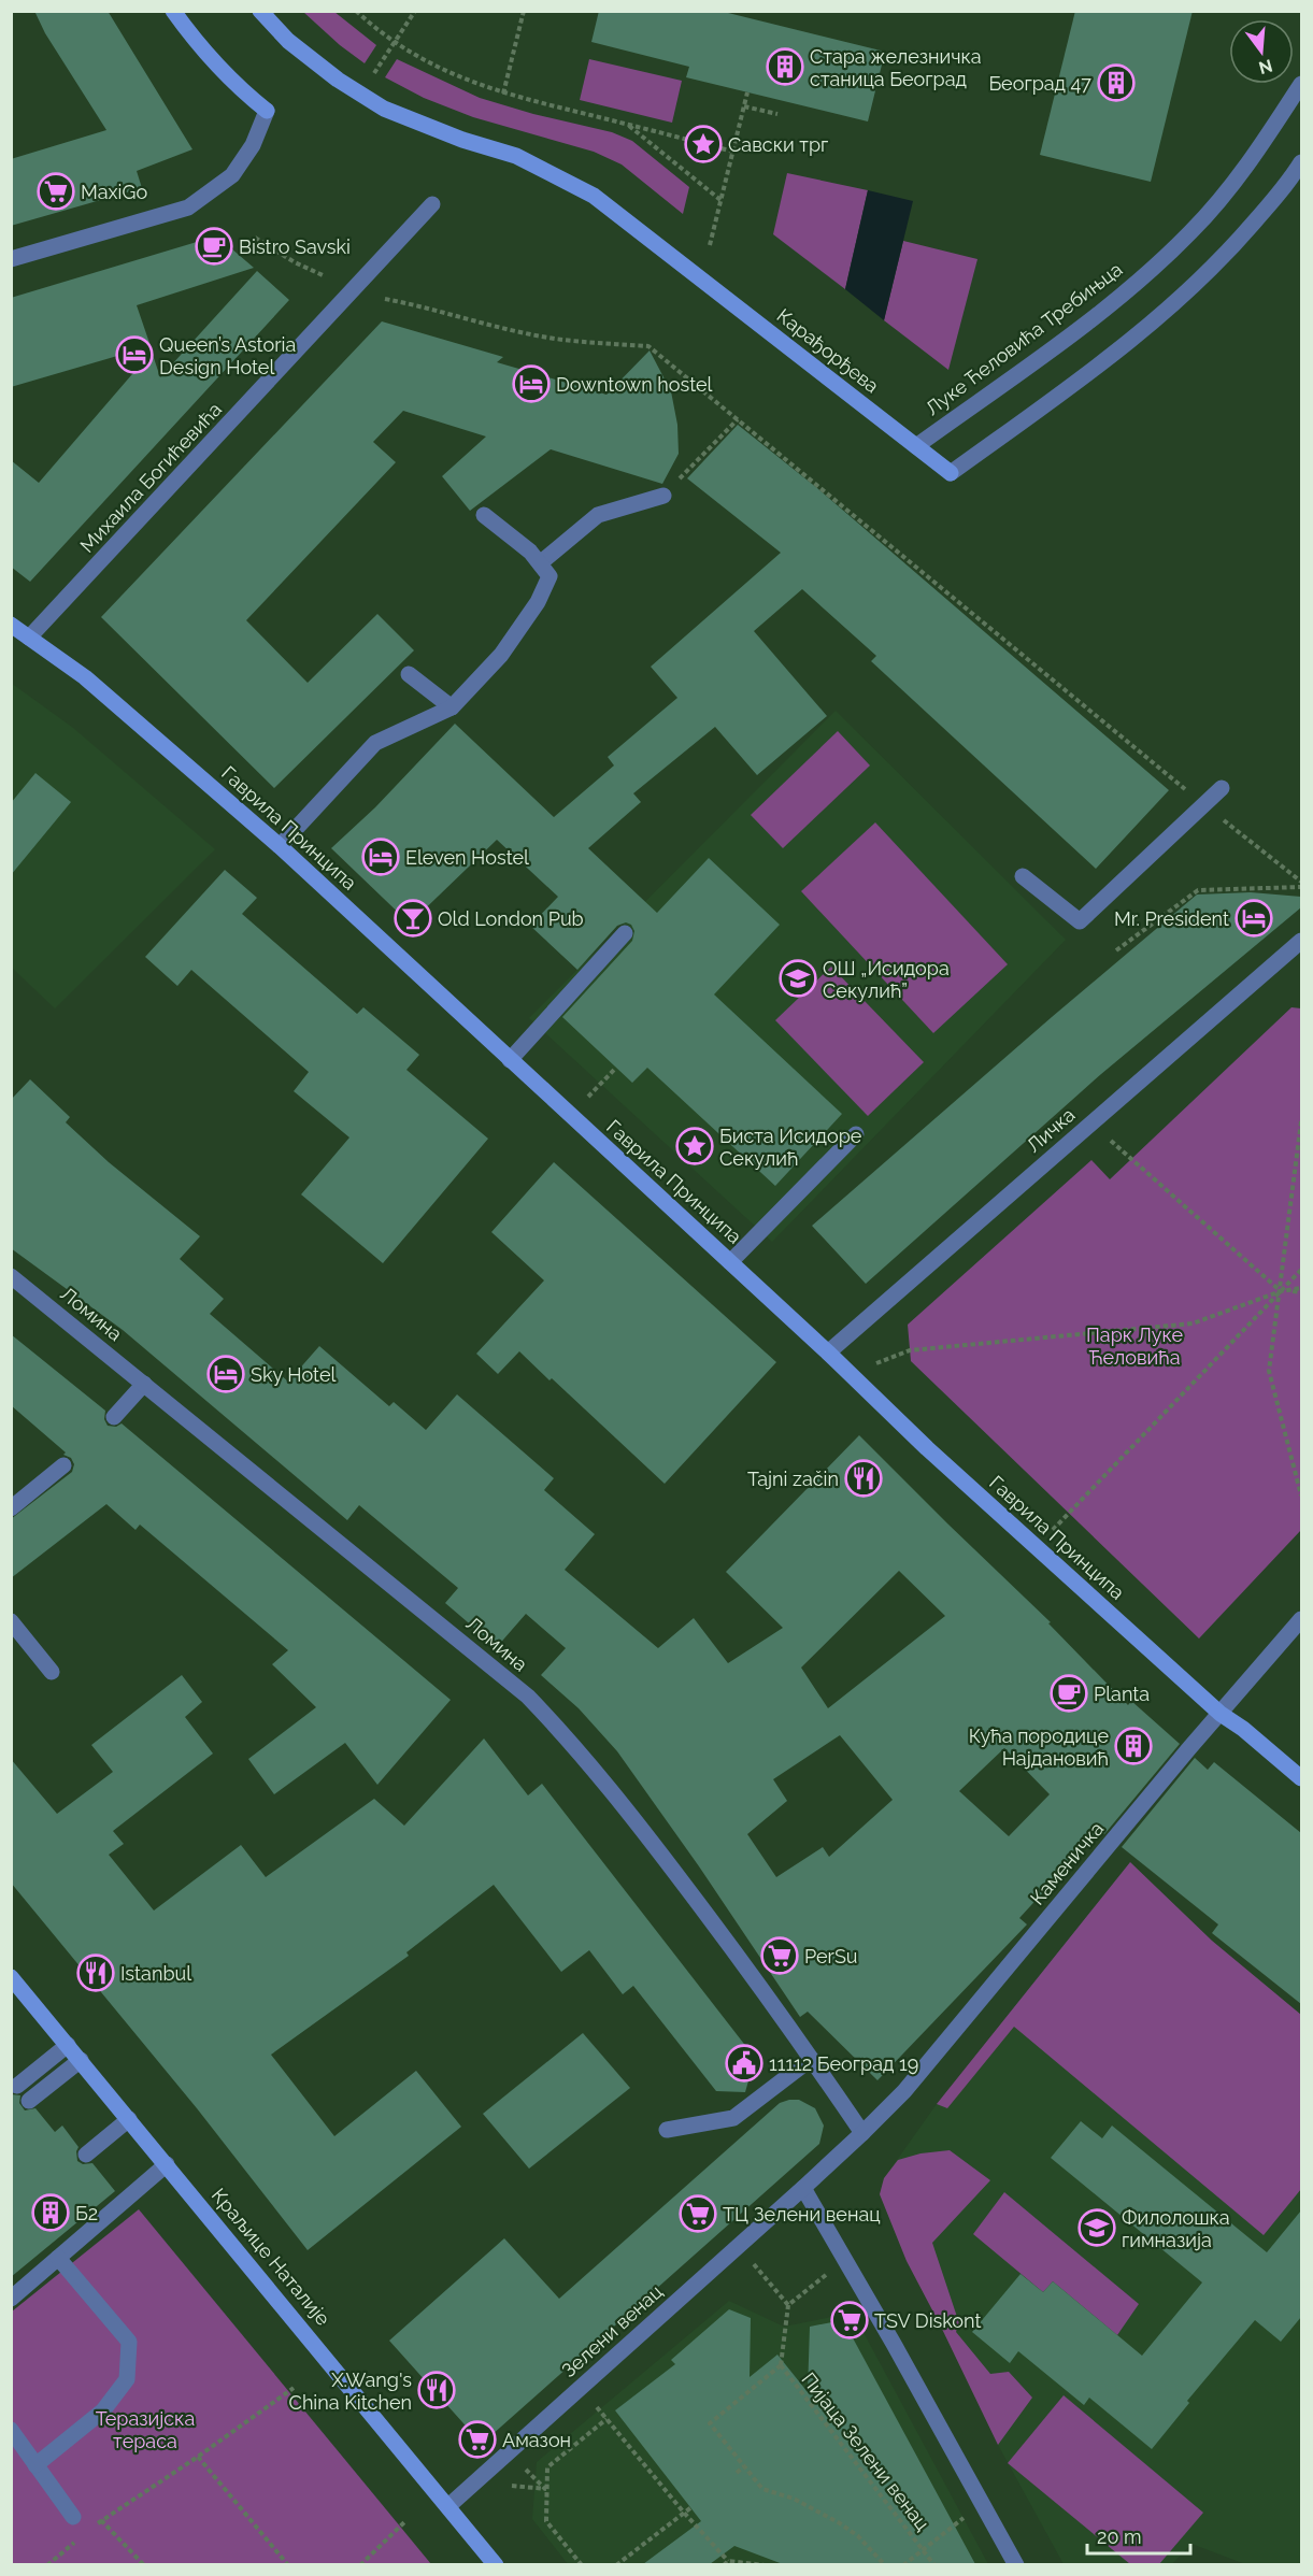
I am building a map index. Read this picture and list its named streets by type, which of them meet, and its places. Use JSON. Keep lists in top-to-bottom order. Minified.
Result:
{"streets":{"street":["Луке Ћеловића Требињца","Карађорђева","Михаила Богићевића","Гаврила Принципа","Личка","Ломина","Каменичка","Краљице Наталије","Зелени венац"],"path":["Пијаца Зелени венац"]},"crossings":[["Луке Ћеловића Требињца","Карађорђева"],["Михаила Богићевића","Гаврила Принципа"],["Гаврила Принципа","Личка"],["Гаврила Принципа","Каменичка"],["Ломина","Каменичка"],["Ломина","Зелени венац"],["Каменичка","Зелени венац"],["Краљице Наталије","Зелени венац"]],"parks":["Парк Луке Ћеловића","Теразијска тераса"],"places":{"building":["Стара железничка станица Београд","Београд 47","Кућа породице Најдановић","Б2"],"place":["Савски трг","Биста Исидоре Секулић"],"supermarket":["MaxiGo","PerSu","ТЦ Зелени венац","TSV Diskont","Амазон"],"cafe":["Bistro Savski","Planta"],"hotel":["Queen’s Astoria Design Hotel","Downtown hostel","Eleven Hostel","Mr. President","Sky Hotel"],"bar":["Old London Pub"],"school or university":["ОШ „Исидора Секулић”","Филолошка гимназија"],"restaurant":["Tajni začin","Istanbul","X.Wang's China Kitchen"],"public building":["11112 Београд 19"]},"scale_bar":"20 m","north":"bottom"}
